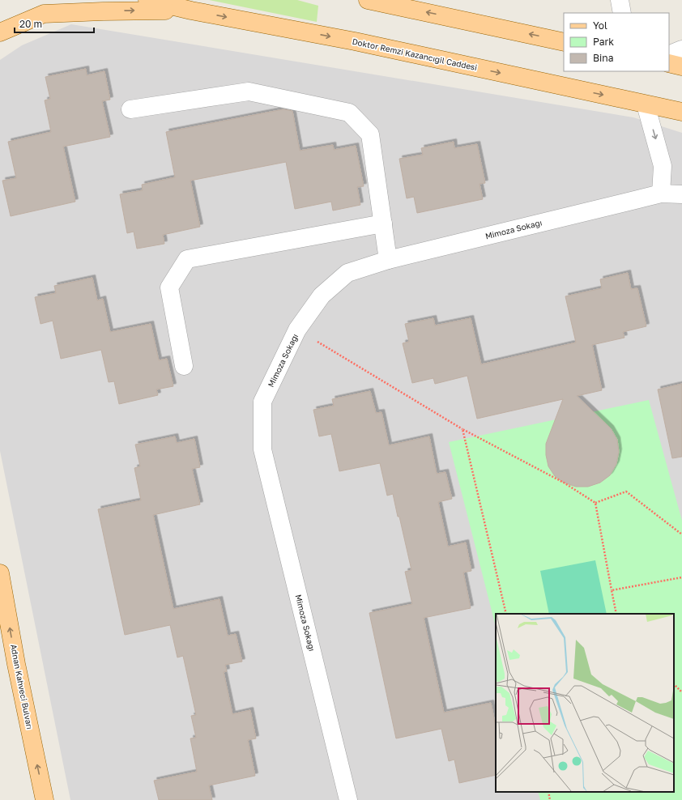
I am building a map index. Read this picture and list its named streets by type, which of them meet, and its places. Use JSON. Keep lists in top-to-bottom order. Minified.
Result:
{"streets":{"main road":["Doktor Remzi Kazancıgil Caddesi","Adnan Kahveci Bulvarı"],"street":["Mimoza Sokağı"]},"one_way":["Adnan Kahveci Bulvarı"],"legend":["Yol","Park","Bina"],"scale_bar":"20 m"}
